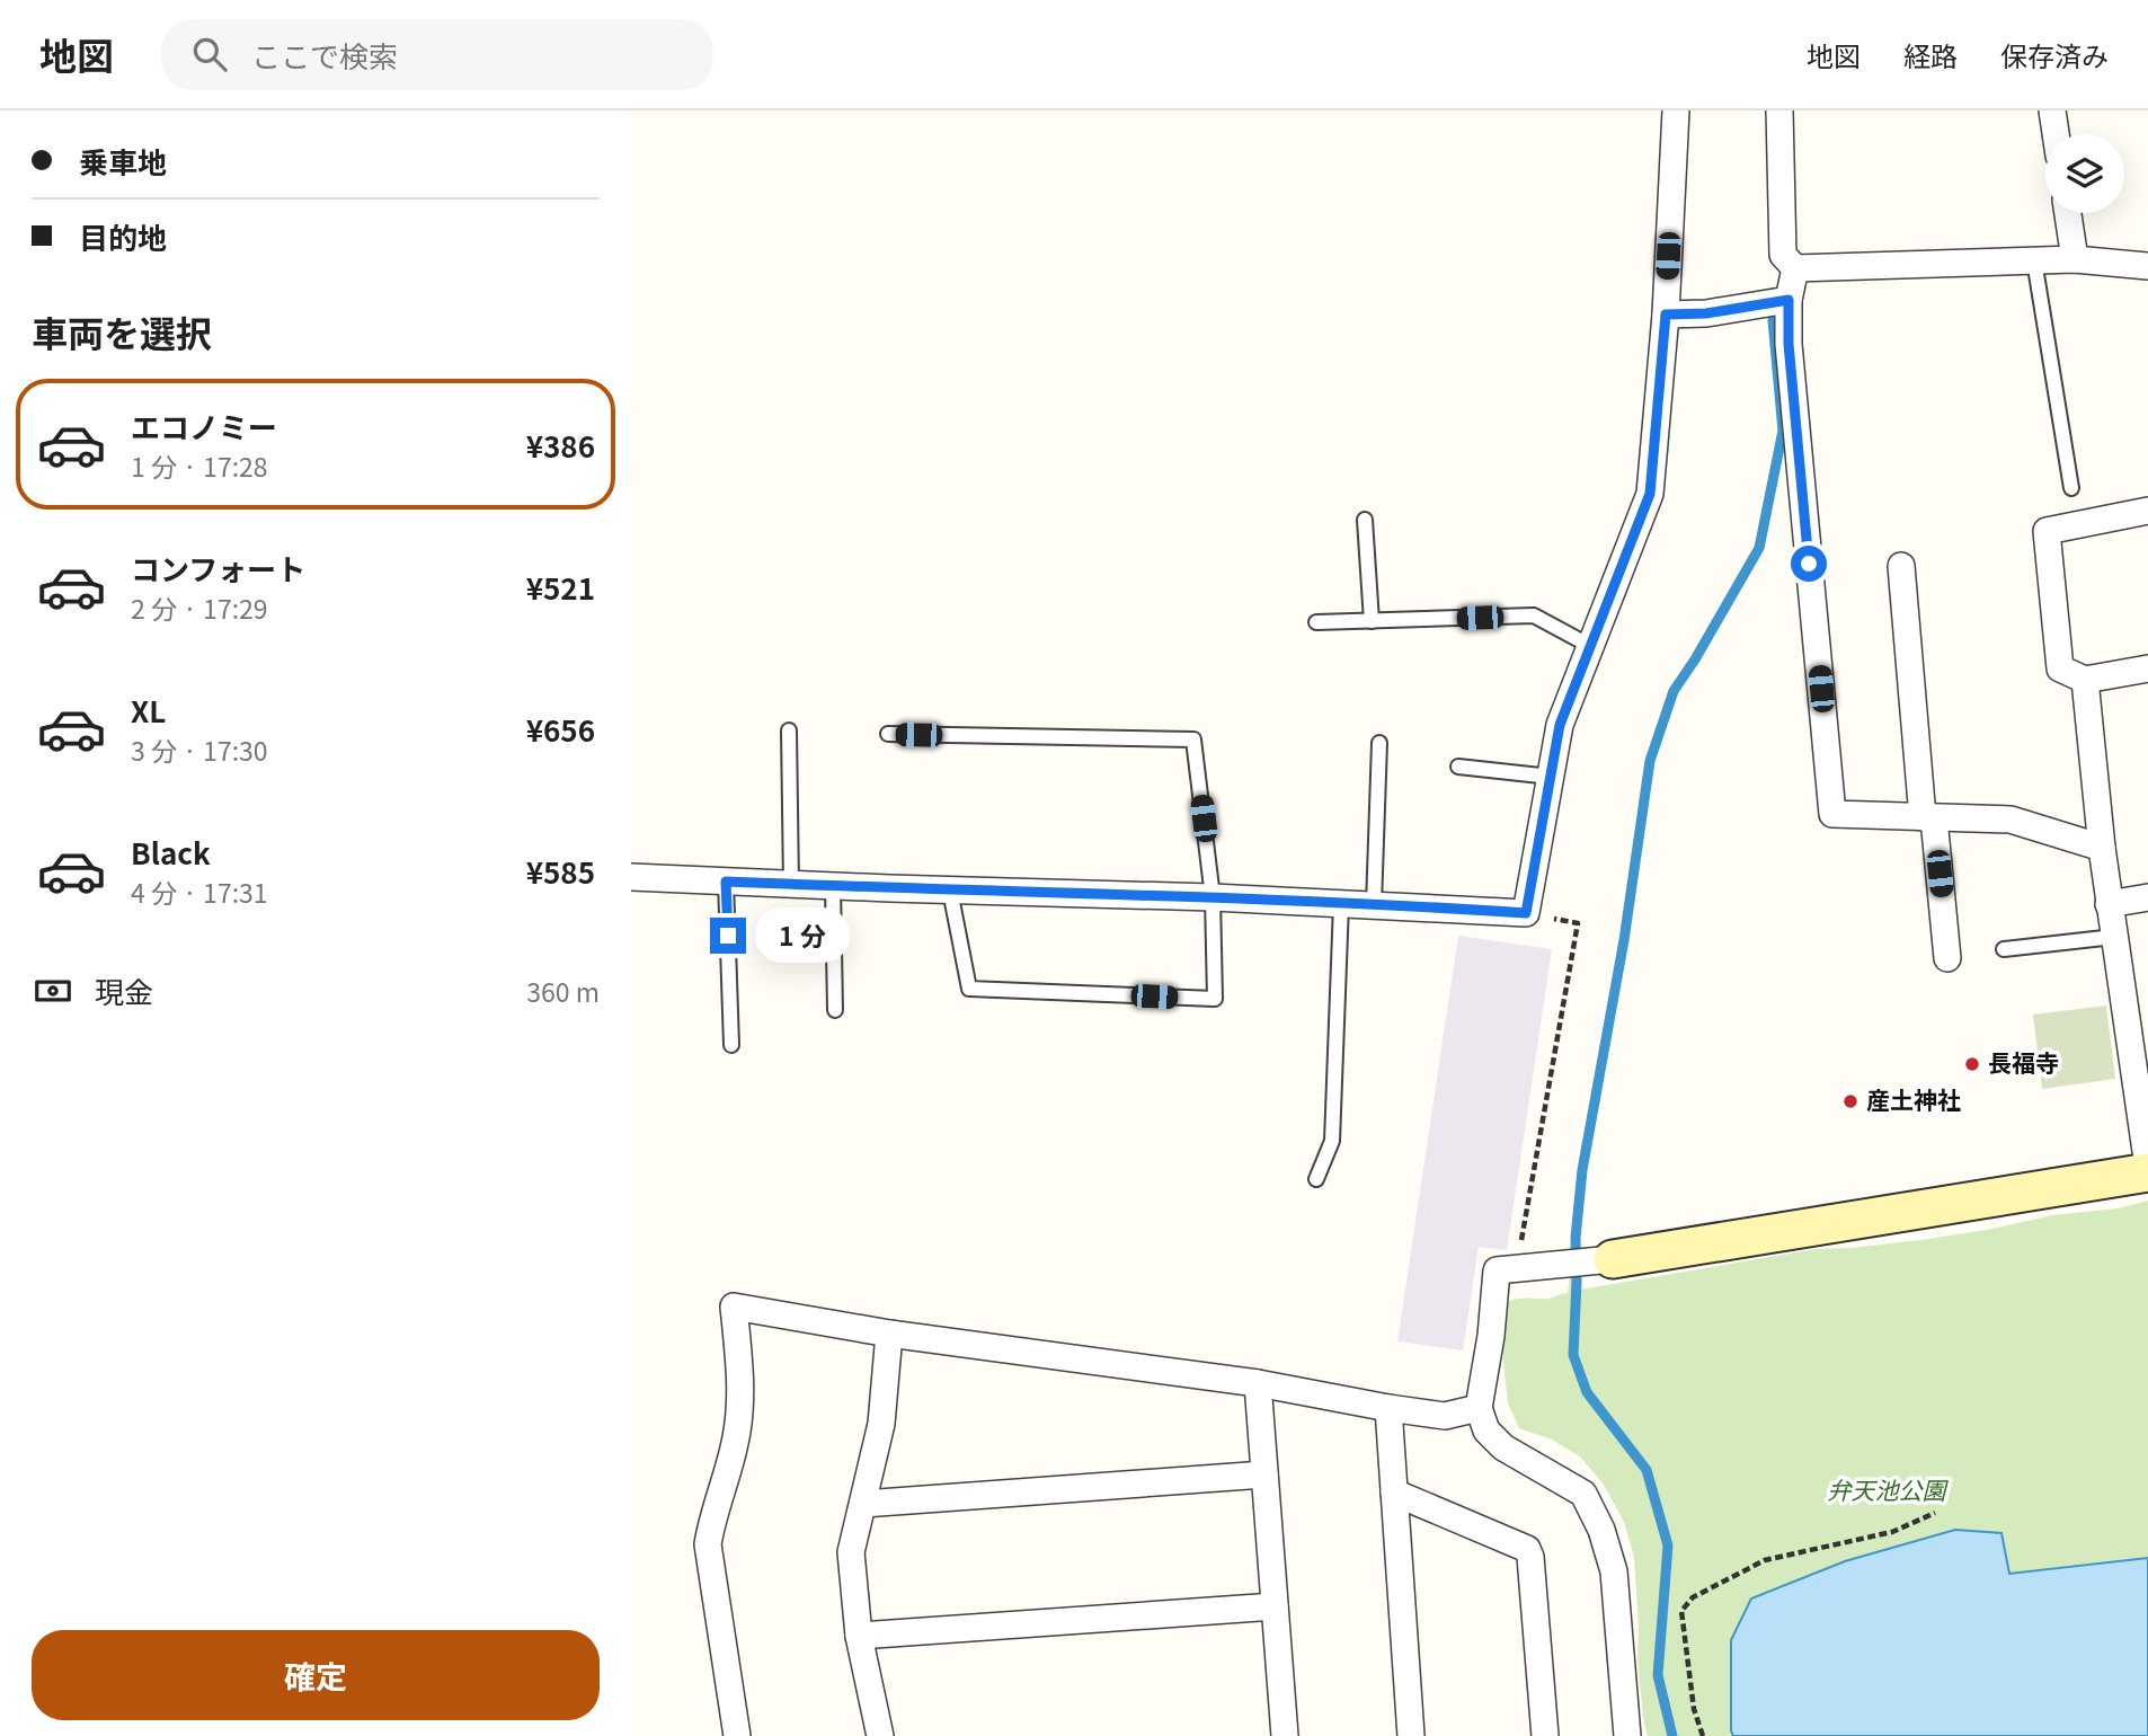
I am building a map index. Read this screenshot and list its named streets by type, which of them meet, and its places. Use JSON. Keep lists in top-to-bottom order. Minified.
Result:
{"parks":["弁天池公園"],"places":["長福寺","産土神社"],"page":{"header":"地図","search":"ここで検索","nav":["地図","経路","保存済み"],"banner":["乗車地","目的地"],"heading":"車両を選択","list":[{"name":"エコノミー","note":"1 分 · 17:28","value":"¥386"},{"name":"コンフォート","note":"2 分 · 17:29","value":"¥521"},{"name":"XL","note":"3 分 · 17:30","value":"¥656"},{"name":"Black","note":"4 分 · 17:31","value":"¥585"}],"bubble":"1 分","pay":["現金","360 m"],"buttons":"確定"}}
